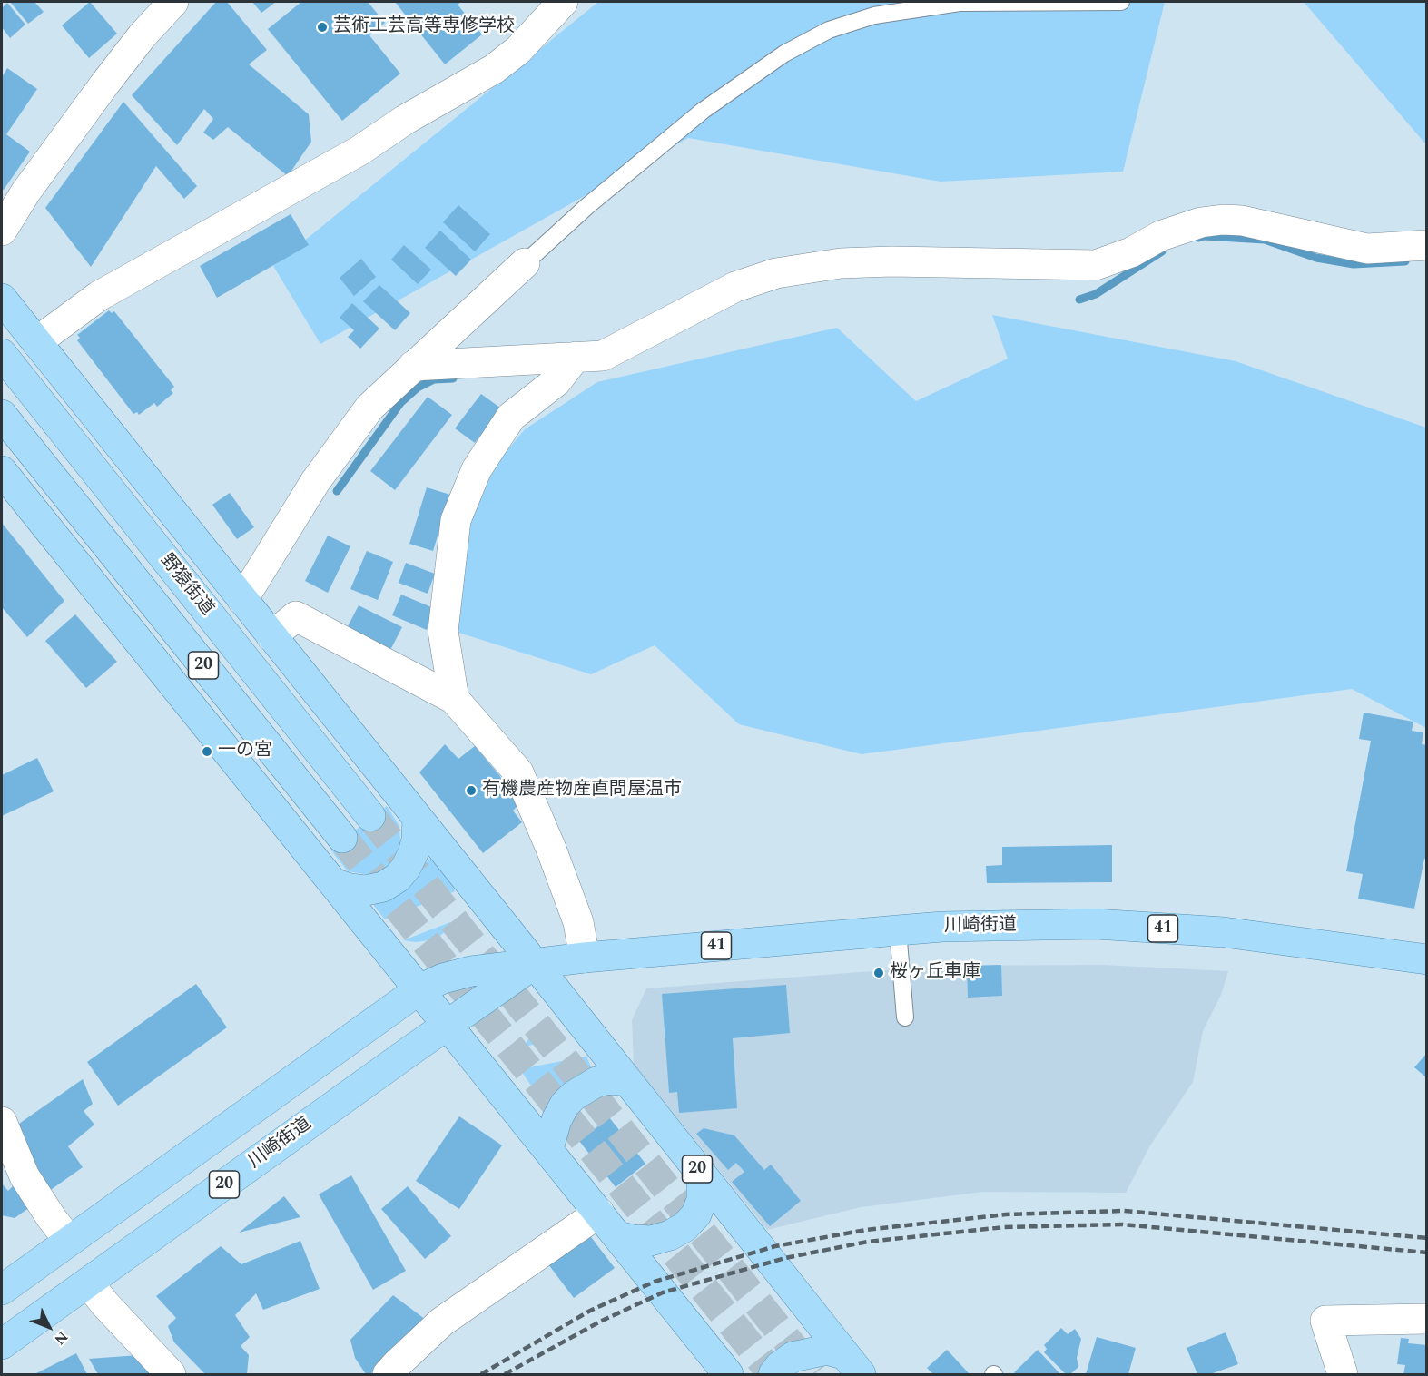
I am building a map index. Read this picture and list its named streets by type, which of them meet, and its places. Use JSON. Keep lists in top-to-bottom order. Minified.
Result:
{"streets":{"main road":["野猿街道","20","川崎街道","41"]},"crossings":[["20","川崎街道"]],"places":["芸術工芸高等専修学校","一の宮","有機農産物産直問屋温市","桜ヶ丘車庫"],"north":"bottom right"}
